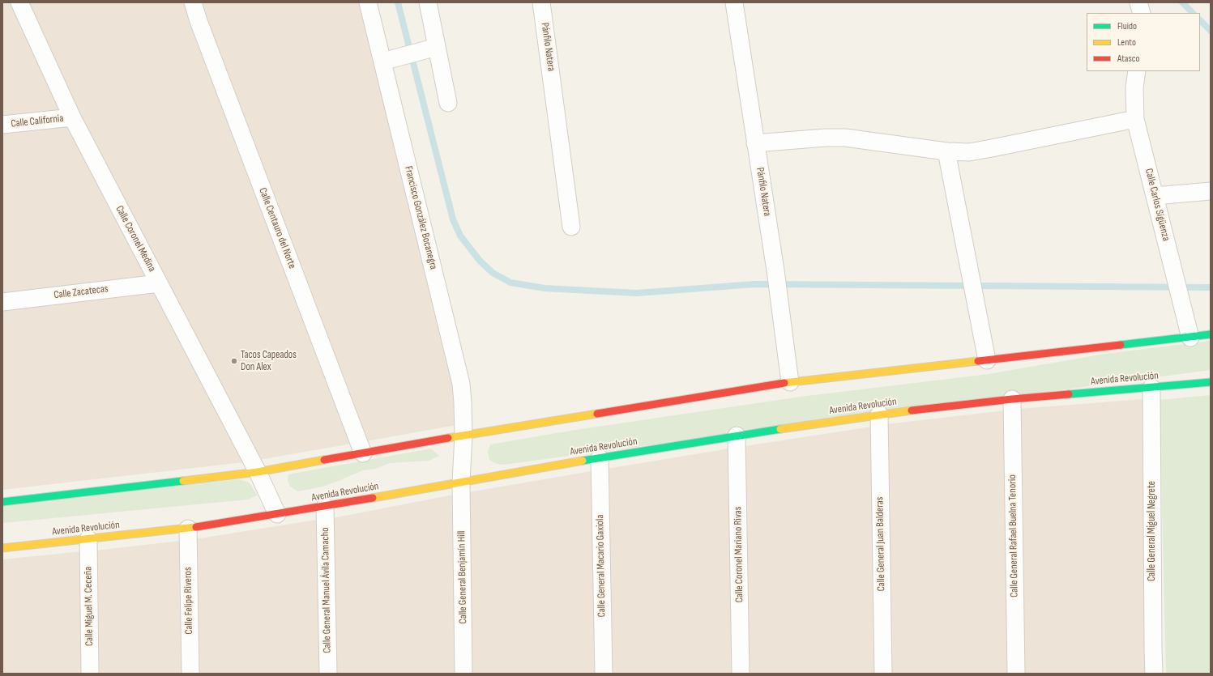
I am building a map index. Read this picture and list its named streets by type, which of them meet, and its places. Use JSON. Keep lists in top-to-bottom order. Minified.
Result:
{"streets":{"street":["Pánfilo Natera","Calle California","Calle Carlos Sigüenza","Francisco González Bocanegra","Calle Centauro del Norte","Calle Coronel Medina","Calle Zacatecas","Avenida Revolución","Calle General Miguel Negrete","Calle General Rafael Buelna Tenorio","Calle General Juan Balderas","Calle Coronel Mariano Rivas","Calle General Macario Gaxiola","Calle General Benjamín Hill","Calle General Manuel Ávila Camacho","Calle Felipe Riveros","Calle Miguel M. Ceceña"]},"crossings":[["Calle California","Calle Coronel Medina"],["Francisco González Bocanegra","Avenida Revolución"],["Francisco González Bocanegra","Calle General Benjamín Hill"],["Calle Coronel Medina","Calle Zacatecas"],["Calle Coronel Medina","Avenida Revolución"],["Avenida Revolución","Calle General Miguel Negrete"],["Avenida Revolución","Calle General Rafael Buelna Tenorio"],["Avenida Revolución","Calle General Juan Balderas"],["Avenida Revolución","Calle Coronel Mariano Rivas"],["Avenida Revolución","Calle General Macario Gaxiola"],["Avenida Revolución","Calle General Benjamín Hill"],["Avenida Revolución","Calle General Manuel Ávila Camacho"],["Avenida Revolución","Calle Felipe Riveros"],["Avenida Revolución","Calle Miguel M. Ceceña"]],"places":["Tacos Capeados Don Alex"],"legend":["Fluido","Lento","Atasco"]}
